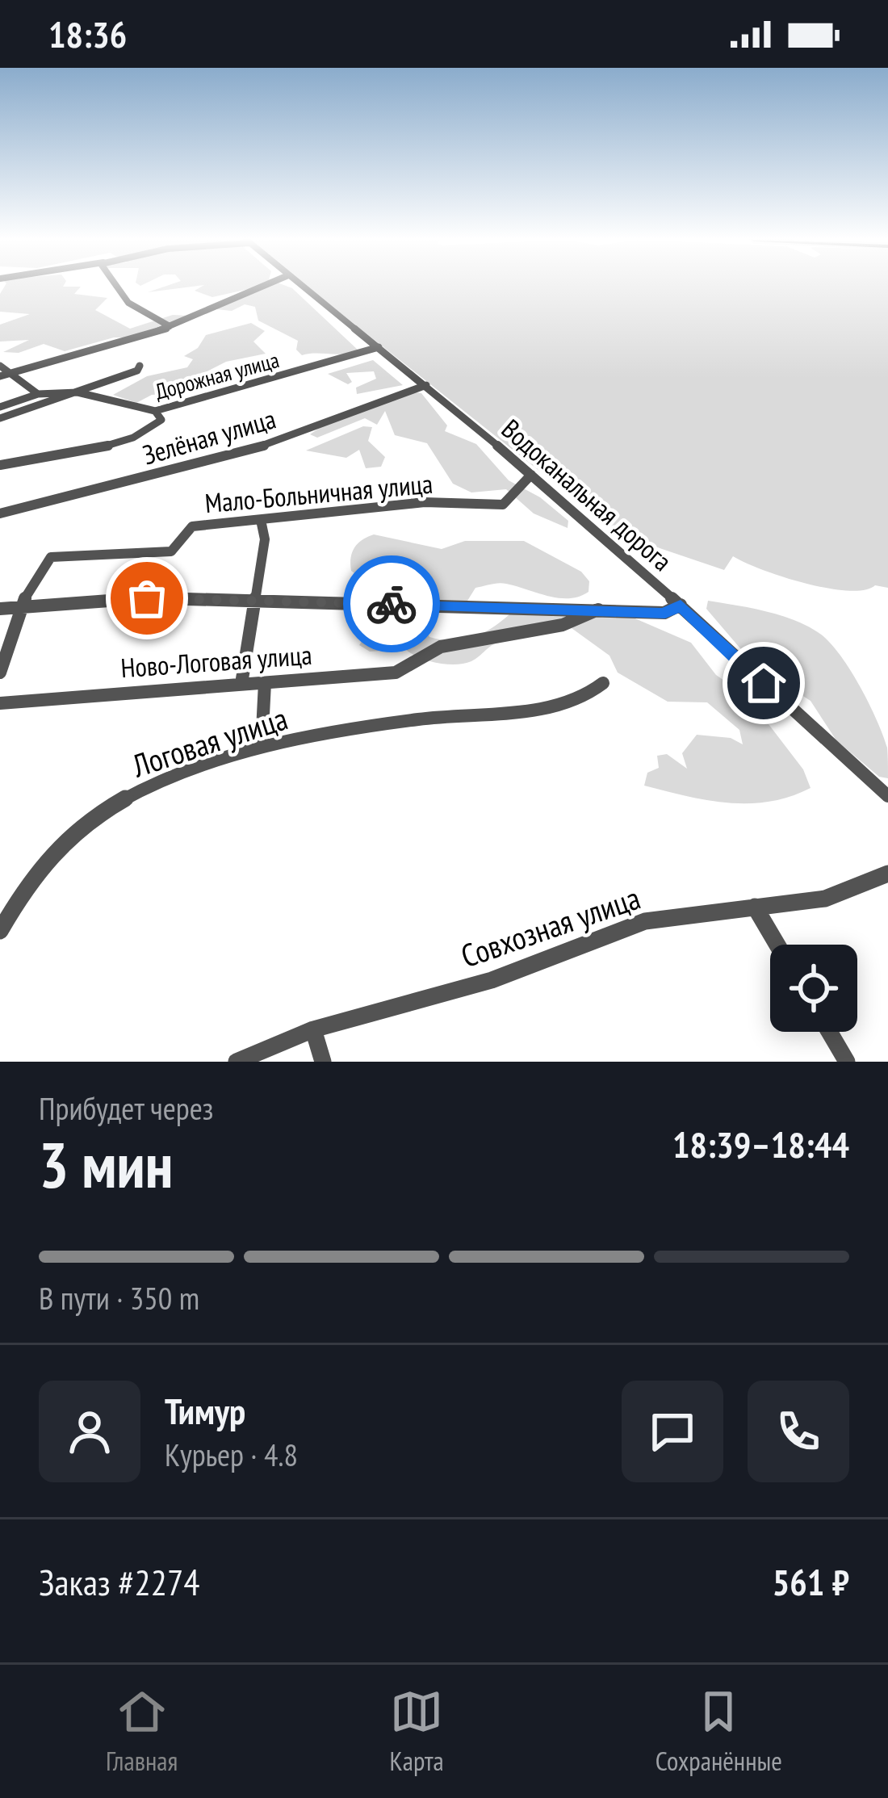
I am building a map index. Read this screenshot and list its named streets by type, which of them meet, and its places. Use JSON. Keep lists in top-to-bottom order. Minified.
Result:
{"streets":{"street":["Дорожная улица","Зелёная улица","Мало-Больничная улица","Водоканальная дорога","Ново-Логовая улица","Логовая улица","Совхозная улица"]},"crossings":[["Дорожная улица","Зелёная улица"],["Дорожная улица","Водоканальная дорога"],["Зелёная улица","Водоканальная дорога"],["Мало-Больничная улица","Водоканальная дорога"]],"page":{"status":"18:36","heading":["3 мин","Прибудет через","18:39–18:44"],"panel":["Тимур","Курьер · 4.8","Заказ #2274","561 ₽"],"bar":"В пути · 350 m","tabs":["Главная","Карта","Сохранённые"]}}
